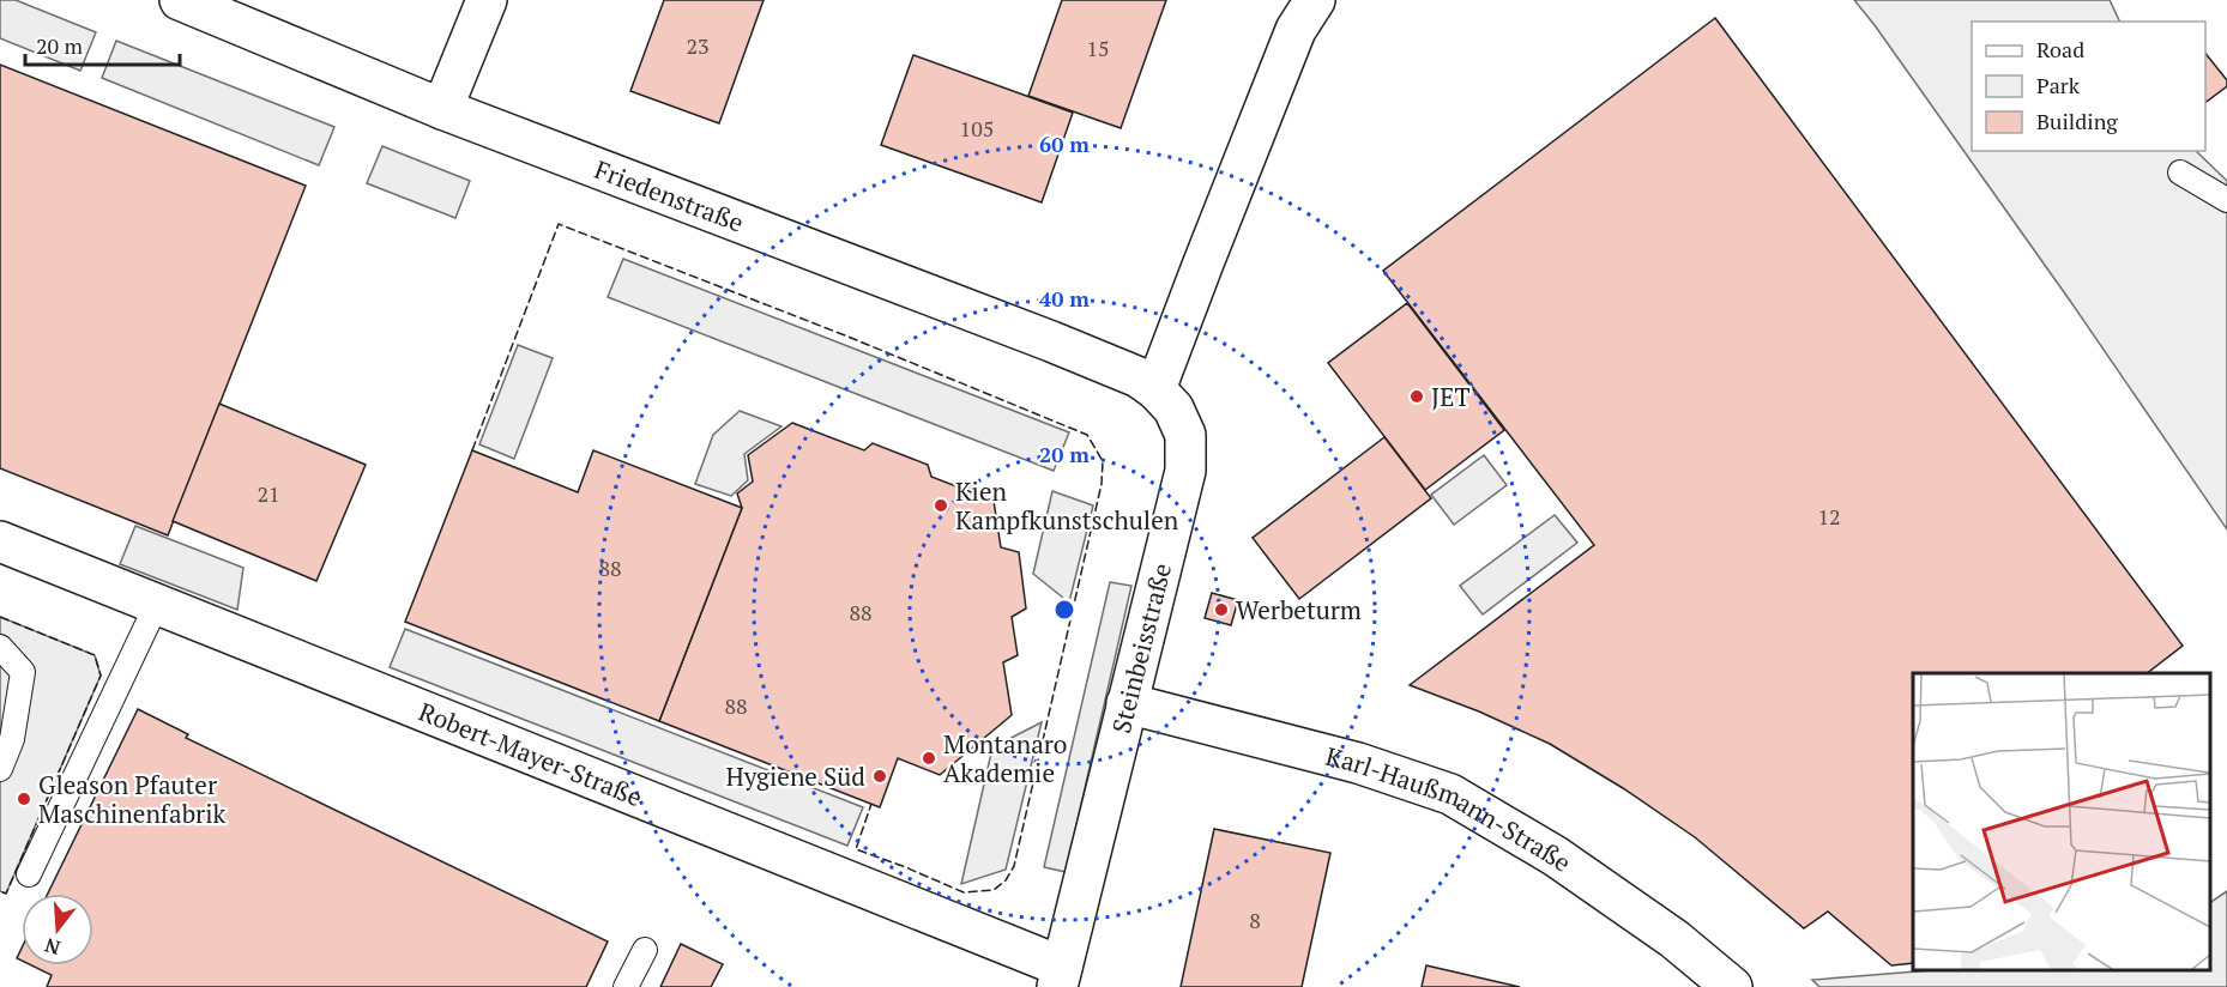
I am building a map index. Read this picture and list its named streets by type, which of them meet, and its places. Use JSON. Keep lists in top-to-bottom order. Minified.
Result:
{"streets":{"street":["Friedenstraße","Steinbeisstraße","Robert-Mayer-Straße","Karl-Haußmann-Straße"]},"crossings":[["Friedenstraße","Steinbeisstraße"],["Steinbeisstraße","Robert-Mayer-Straße"],["Steinbeisstraße","Karl-Haußmann-Straße"]],"places":["JET","Kien Kampfkunstschulen","Werbeturm","Montanaro Akademie","Hygiene Süd","Gleason Pfauter Maschinenfabrik"],"house_numbers":["23","15","105","21","12","88","88","88","8"],"legend":["Road","Park","Building"],"scale_bar":"20 m","north":"bottom","rings":["60 m","40 m","20 m"]}
